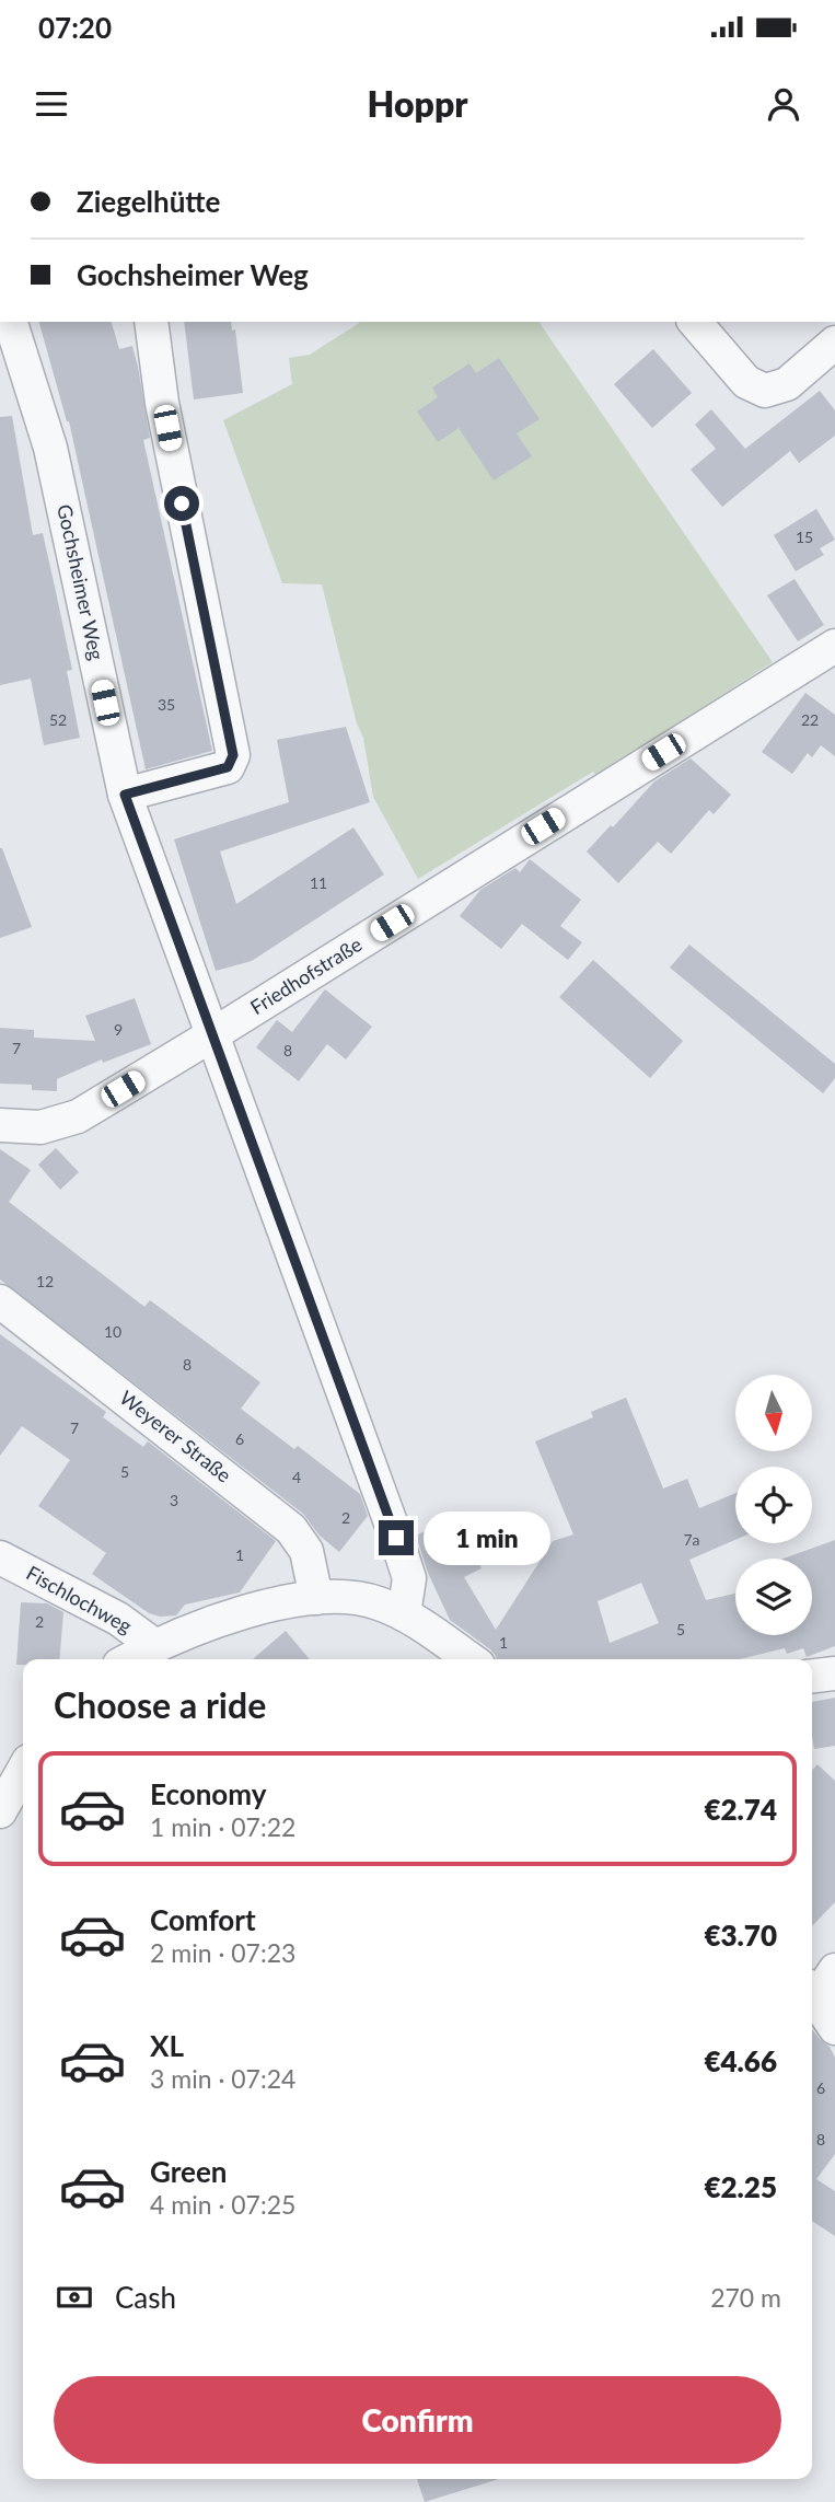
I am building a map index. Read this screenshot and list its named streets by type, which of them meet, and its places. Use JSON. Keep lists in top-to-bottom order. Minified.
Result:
{"streets":{"street":["Gochsheimer Weg","Friedhofstraße","Weyerer Straße","Fischlochweg"]},"crossings":[["Gochsheimer Weg","Friedhofstraße"]],"house_numbers":["15","35","52","22","11","9","7","8","12","10","8","7","6","5","4","3","2","7a","1","2","5","1","6","8"],"north":"bottom","page":{"status":"07:20","header":"Hoppr","banner":["Ziegelhütte","Gochsheimer Weg"],"bubble":"1 min","heading":"Choose a ride","list":[{"name":"Economy","note":"1 min · 07:22","value":"€2.74"},{"name":"Comfort","note":"2 min · 07:23","value":"€3.70"},{"name":"XL","note":"3 min · 07:24","value":"€4.66"},{"name":"Green","note":"4 min · 07:25","value":"€2.25"}],"pay":["Cash","270 m"],"buttons":"Confirm"}}
